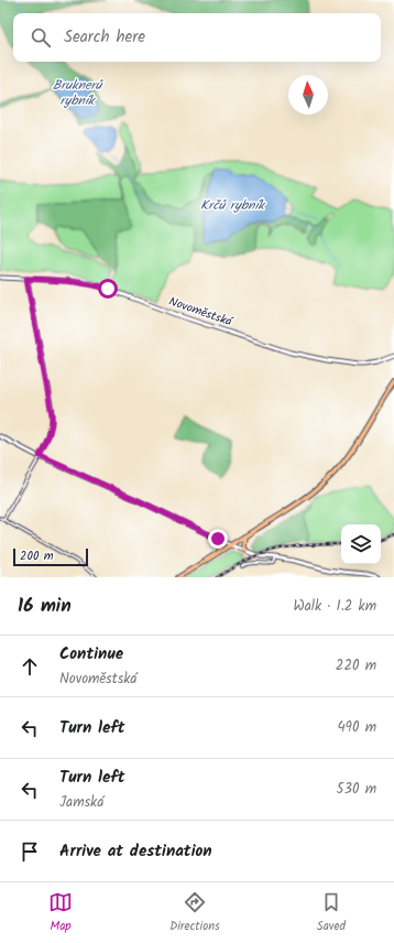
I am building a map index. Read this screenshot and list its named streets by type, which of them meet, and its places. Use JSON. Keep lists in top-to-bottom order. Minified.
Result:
{"streets":{"street":["Novoměstská"]},"water":["Bruknerů rybník","Krčů rybník"],"scale_bar":"200 m","north":"top","page":{"search":"Search here","scale":"200 m","heading":["16 min","Walk · 1.2 km"],"list":[["Continue","Novoměstská","220 m"],["Turn left","490 m"],["Turn left","Jamská","530 m"],"Arrive at destination"],"nav":["Map","Directions","Saved"]}}
